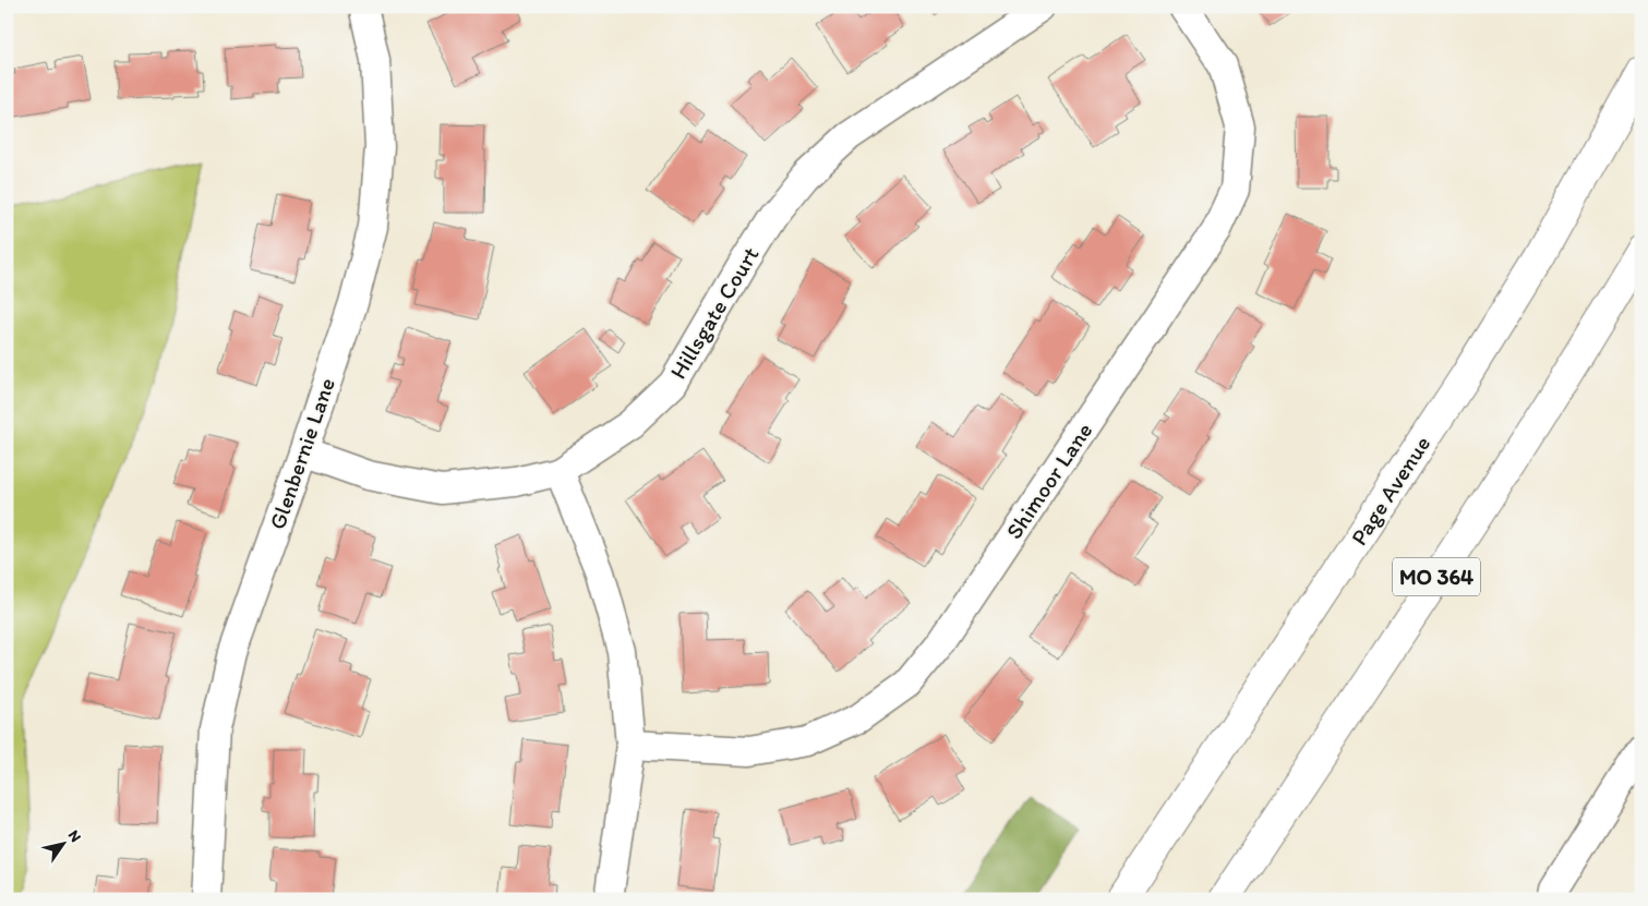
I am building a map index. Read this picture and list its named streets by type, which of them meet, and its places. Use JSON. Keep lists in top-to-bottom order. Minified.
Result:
{"streets":{"highway":["Page Avenue","MO 364"],"street":["Hillsgate Court","Glenbernie Lane","Shimoor Lane"]},"crossings":[["Hillsgate Court","Glenbernie Lane"]],"north":"top right"}
